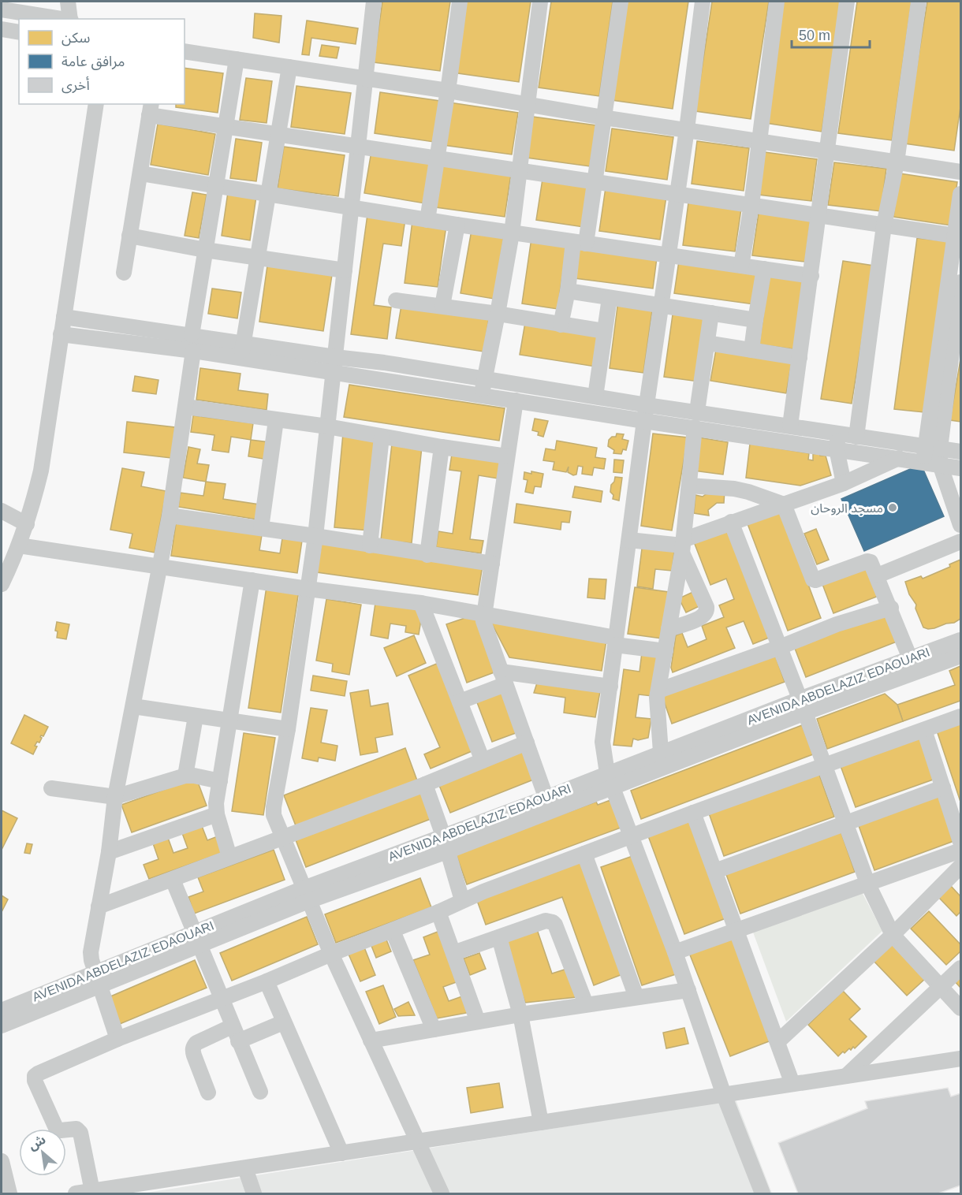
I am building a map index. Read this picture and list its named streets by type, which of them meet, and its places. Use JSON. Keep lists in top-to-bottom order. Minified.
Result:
{"streets":{"street":["AVENIDA ABDELAZIZ EDAOUARI"]},"places":["مسجد الروحان"],"legend":["سكن","مرافق عامة","أخرى"],"scale_bar":"50 m","north":"top left"}
